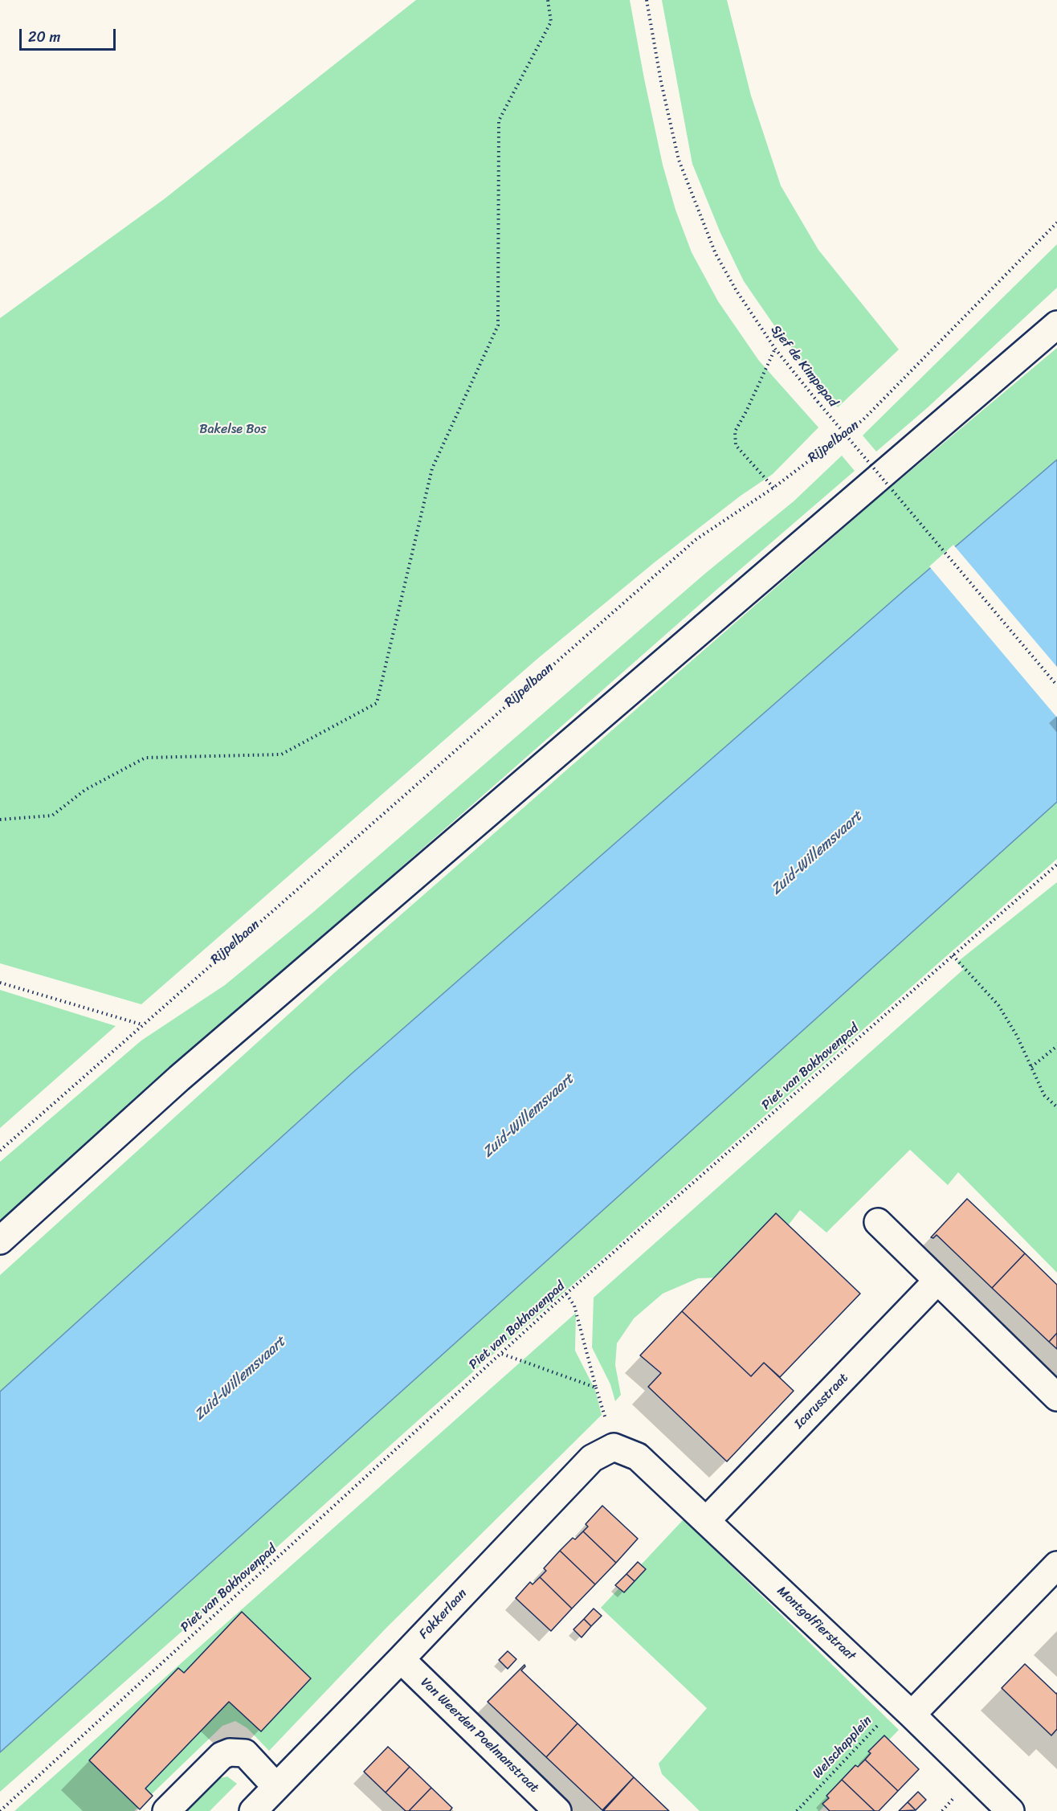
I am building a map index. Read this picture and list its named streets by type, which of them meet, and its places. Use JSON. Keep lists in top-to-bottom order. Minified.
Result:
{"streets":{"street":["Icarusstraat","Fokkerlaan","Montgolfierstraat","Van Weerden Poelmanstraat"],"path":["Sjef de Kimpepad","Rijpelbaan","Piet van Bokhovenpad","Welschapplein"]},"crossings":[["Icarusstraat","Montgolfierstraat"],["Fokkerlaan","Montgolfierstraat"],["Fokkerlaan","Van Weerden Poelmanstraat"],["Montgolfierstraat","Welschapplein"]],"water":["Zuid-Willemsvaart"],"parks":["Bakelse Bos"],"scale_bar":"20 m"}
